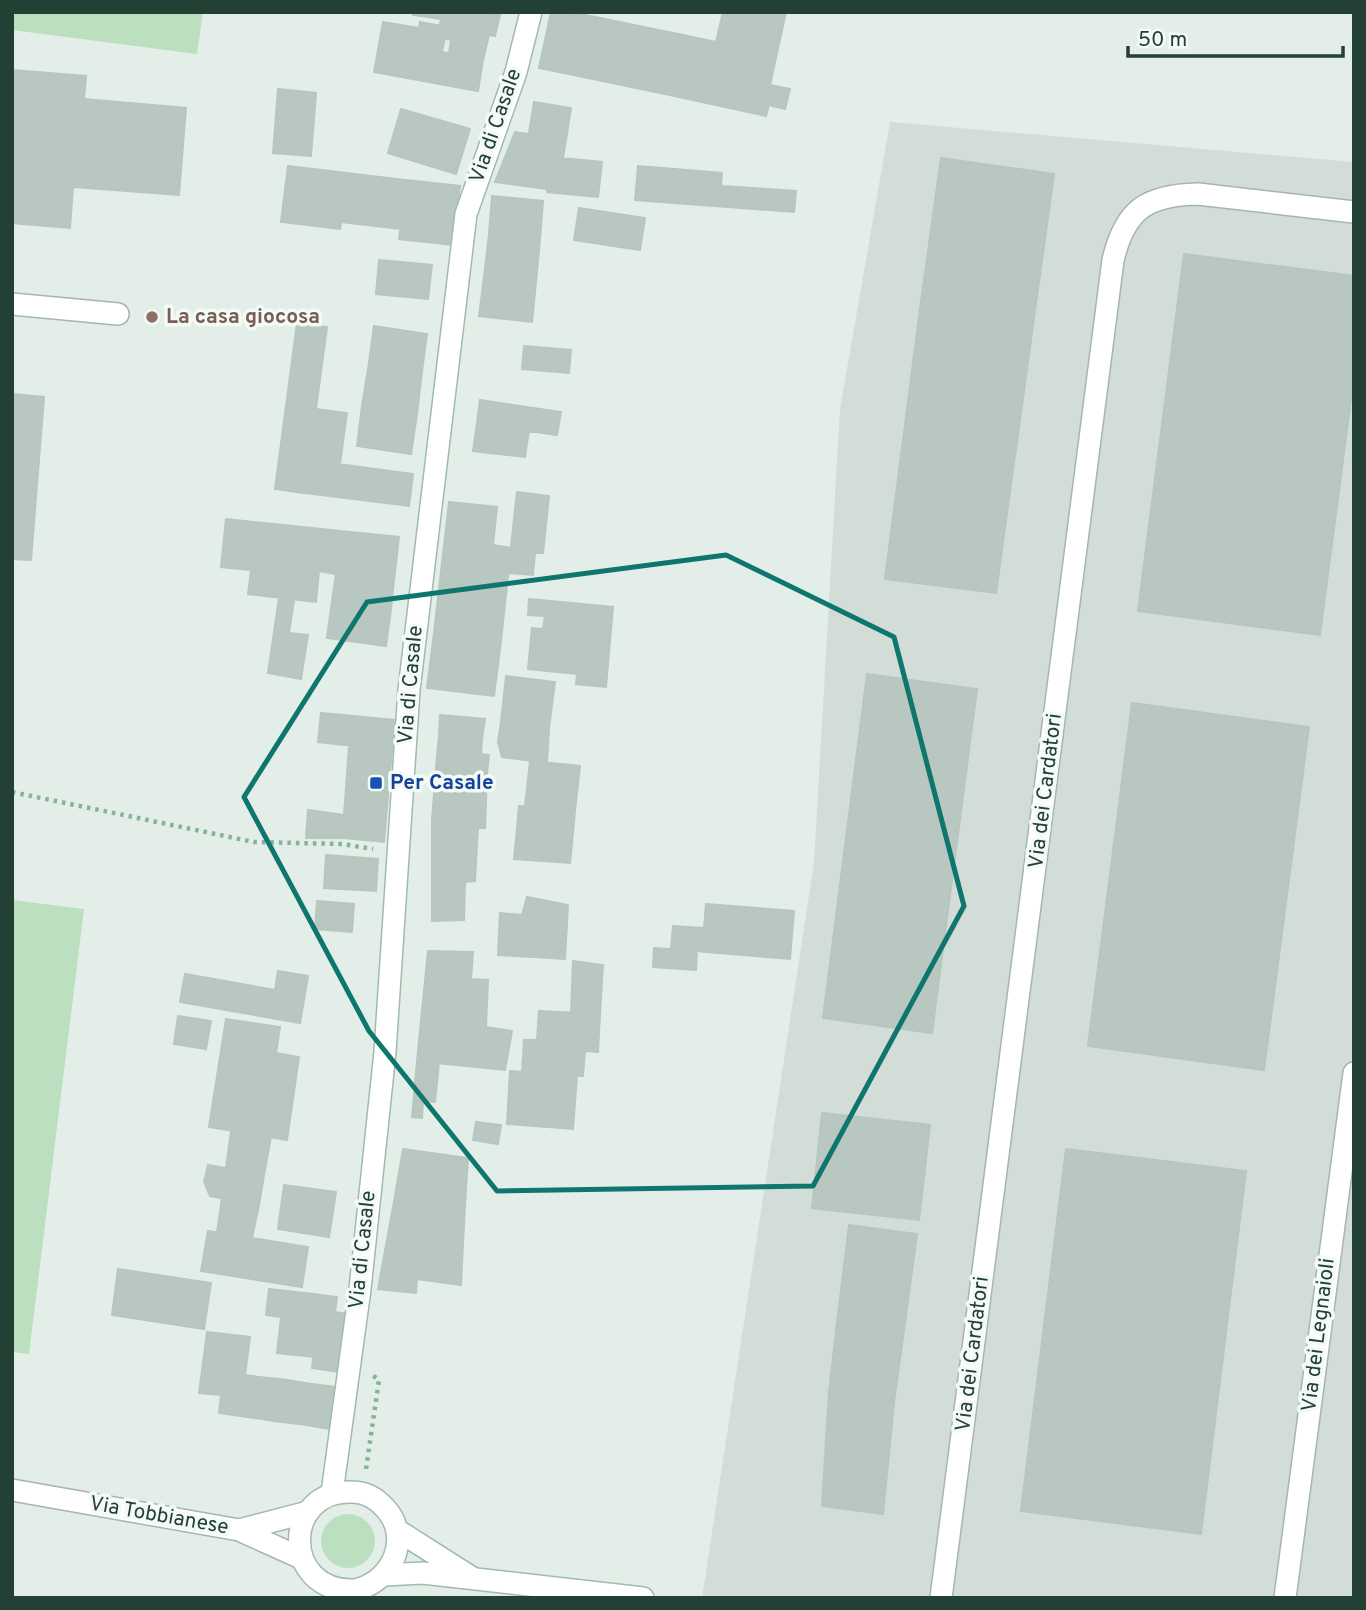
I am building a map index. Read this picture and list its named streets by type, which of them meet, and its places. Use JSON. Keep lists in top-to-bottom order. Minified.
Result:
{"streets":{"street":["Via di Casale","Via dei Cardatori","Via dei Legnaioli","Via Tobbianese"]},"crossings":[["Via di Casale","Via Tobbianese"]],"places":{"other":["La casa giocosa"],"transit":["Per Casale"]},"scale_bar":"50 m"}
